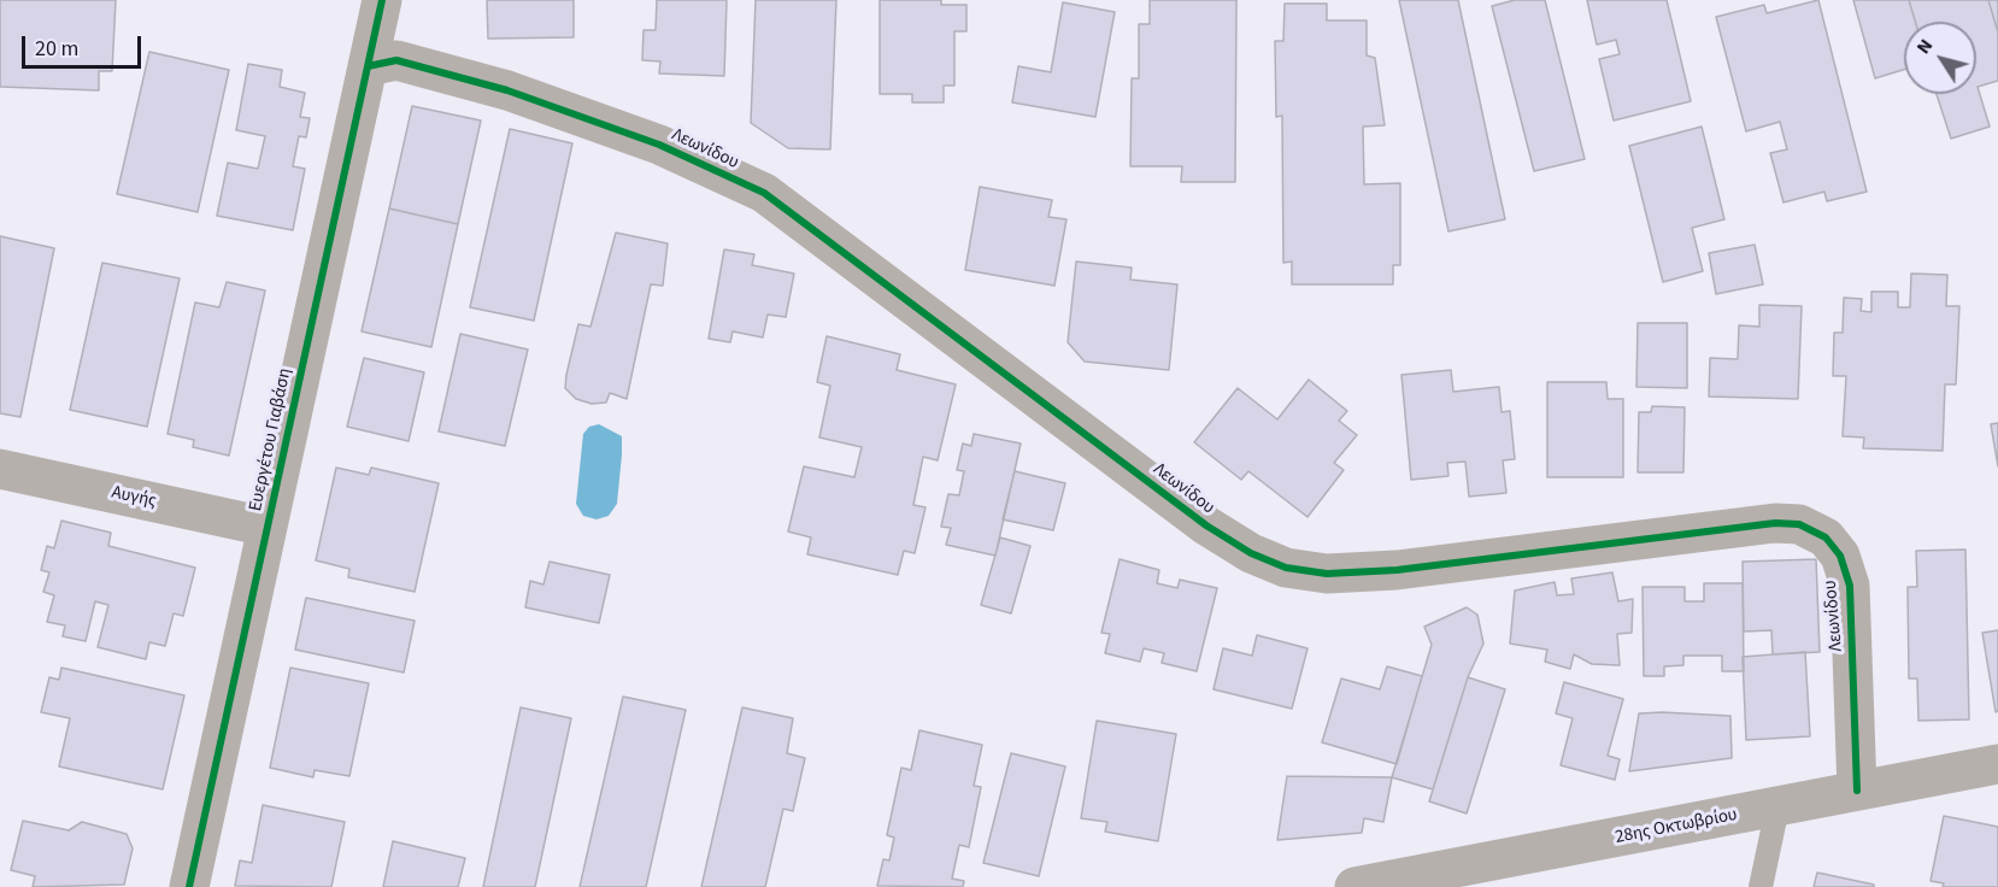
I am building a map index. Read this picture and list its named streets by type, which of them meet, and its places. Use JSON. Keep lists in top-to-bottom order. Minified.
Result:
{"streets":{"street":["Λεωνίδου","Ευεργέτου Γιαβάση","Αυγής","28ης Οκτωβρίου"]},"crossings":[["Λεωνίδου","Ευεργέτου Γιαβάση"],["Λεωνίδου","28ης Οκτωβρίου"],["Ευεργέτου Γιαβάση","Αυγής"]],"scale_bar":"20 m","north":"top left"}
